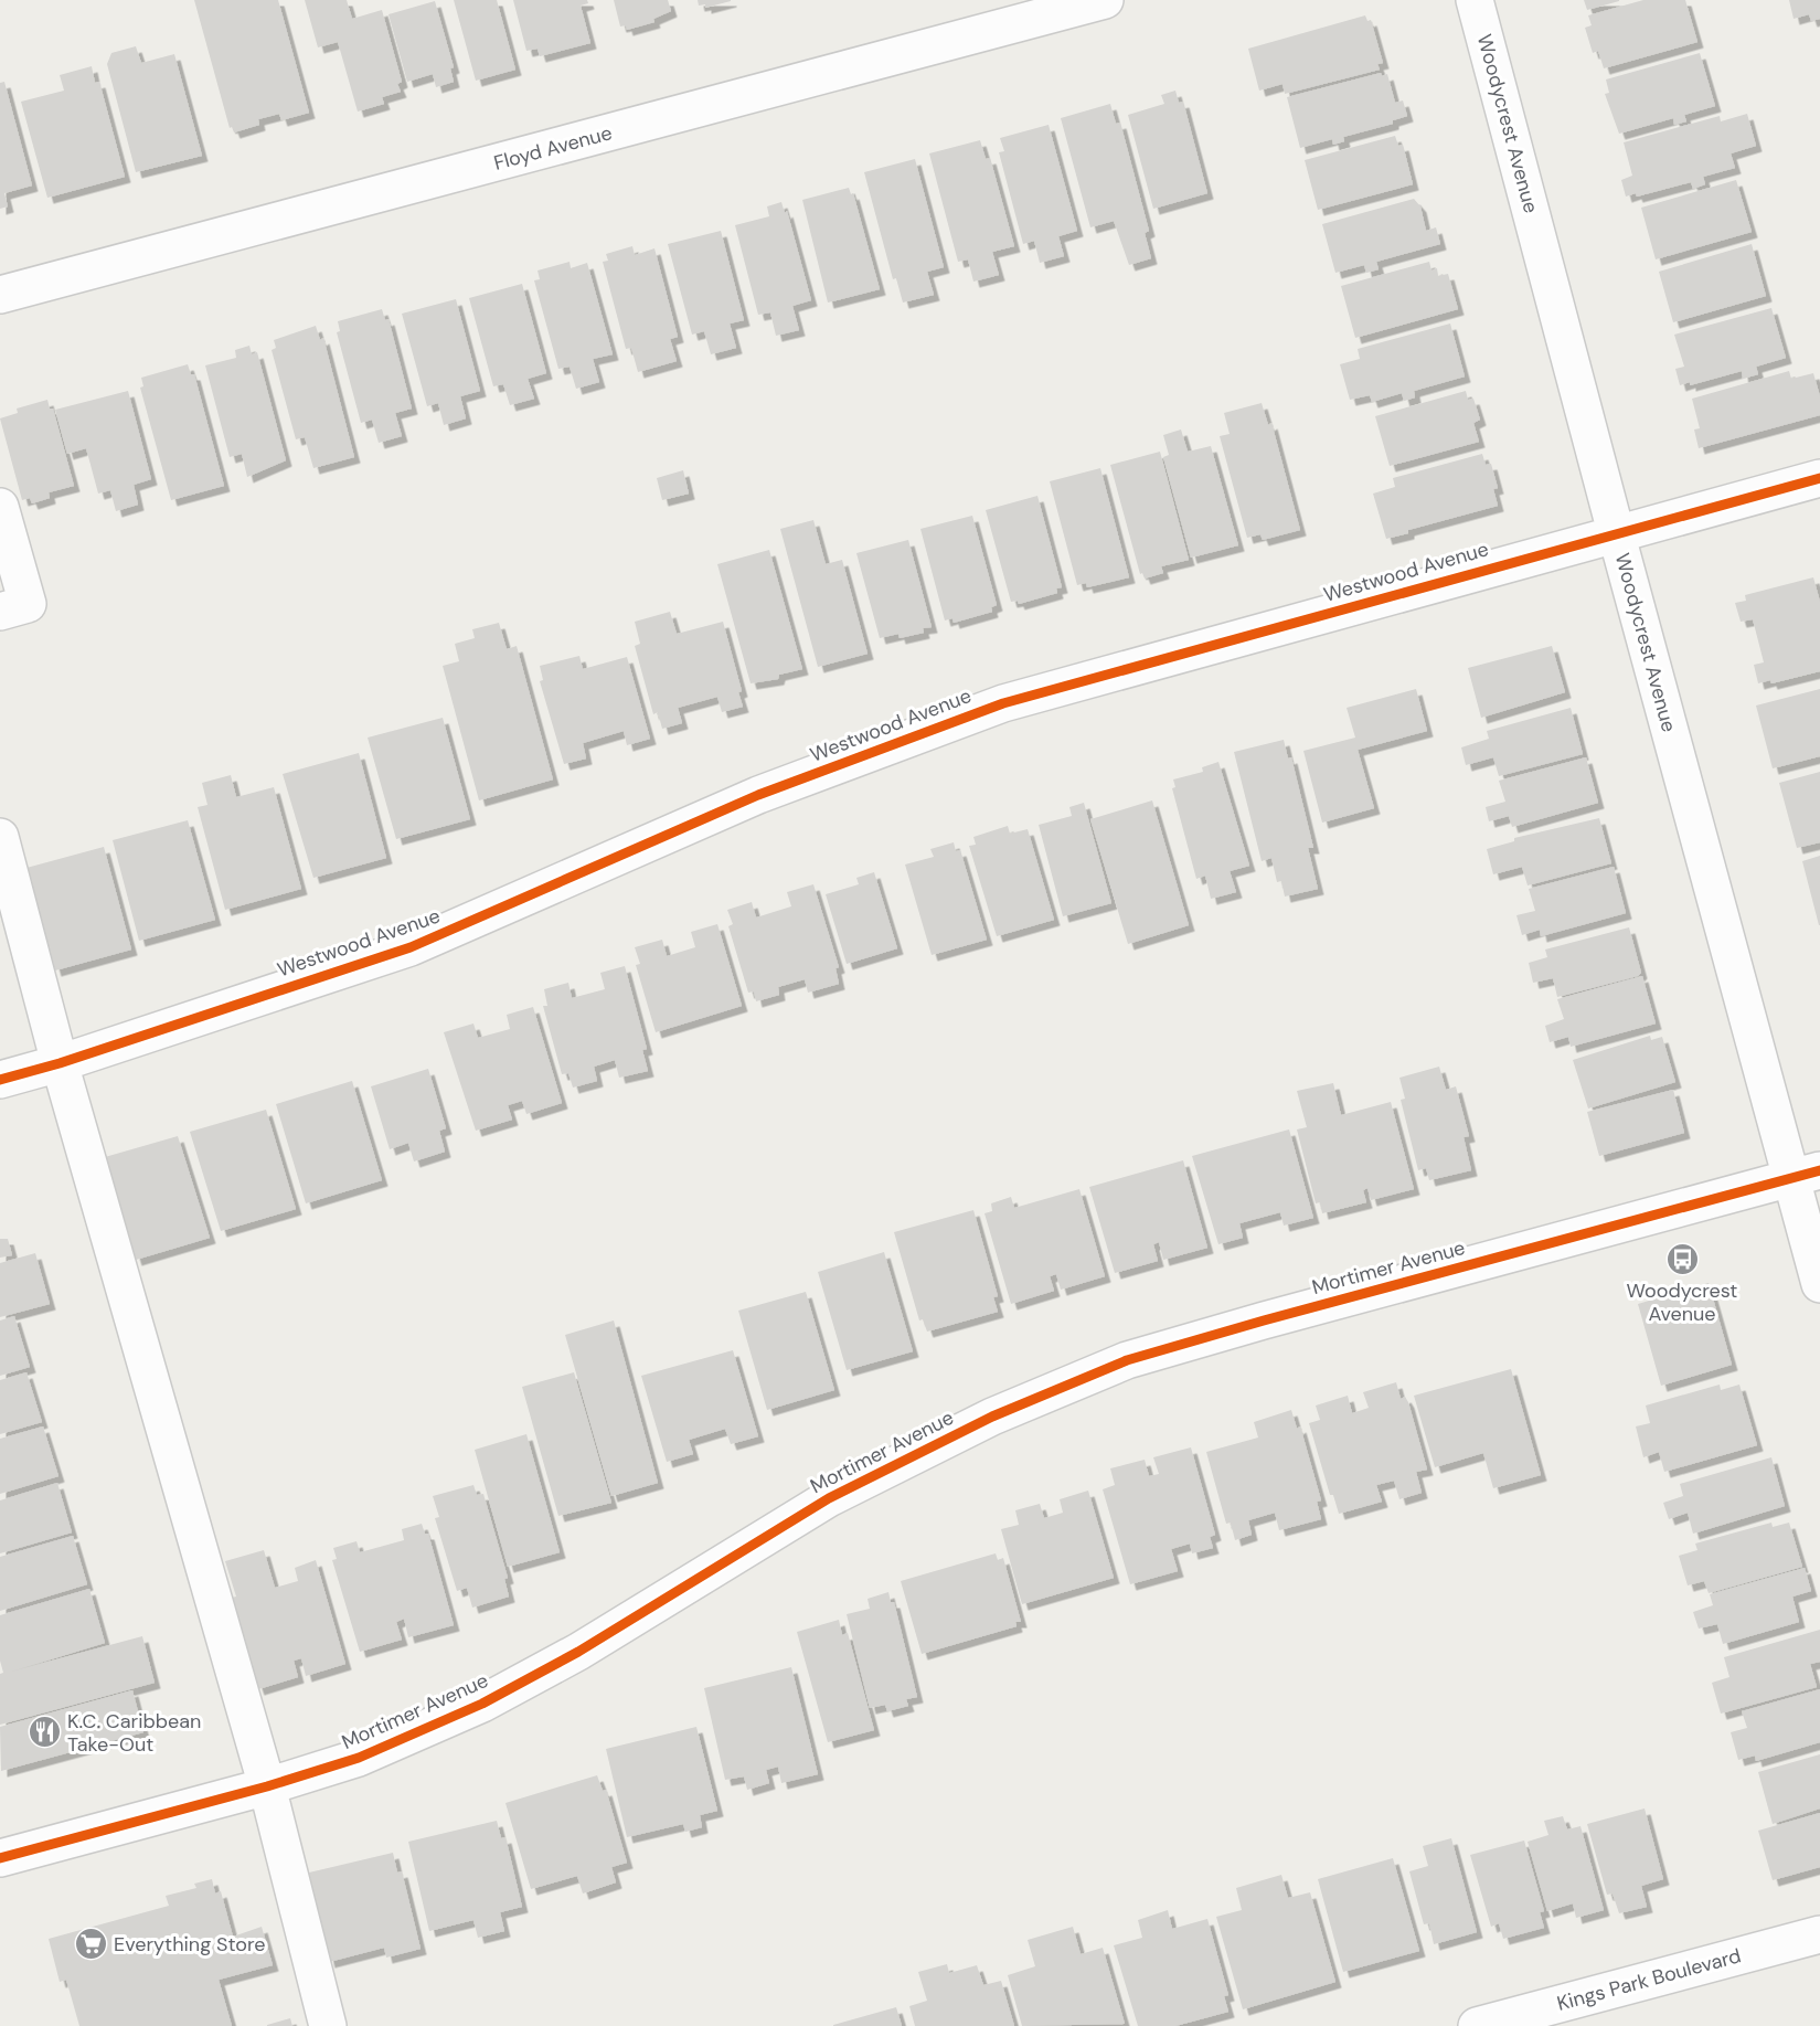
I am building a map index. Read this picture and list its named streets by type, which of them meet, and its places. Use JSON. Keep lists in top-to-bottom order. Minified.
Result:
{"streets":{"street":["Woodycrest Avenue","Floyd Avenue","Westwood Avenue","Mortimer Avenue","Kings Park Boulevard"]},"crossings":[["Woodycrest Avenue","Westwood Avenue"],["Woodycrest Avenue","Mortimer Avenue"]],"places":{"bus stop":["Woodycrest Avenue"],"restaurant":["K.C. Caribbean Take-Out"],"supermarket":["Everything Store"]}}
